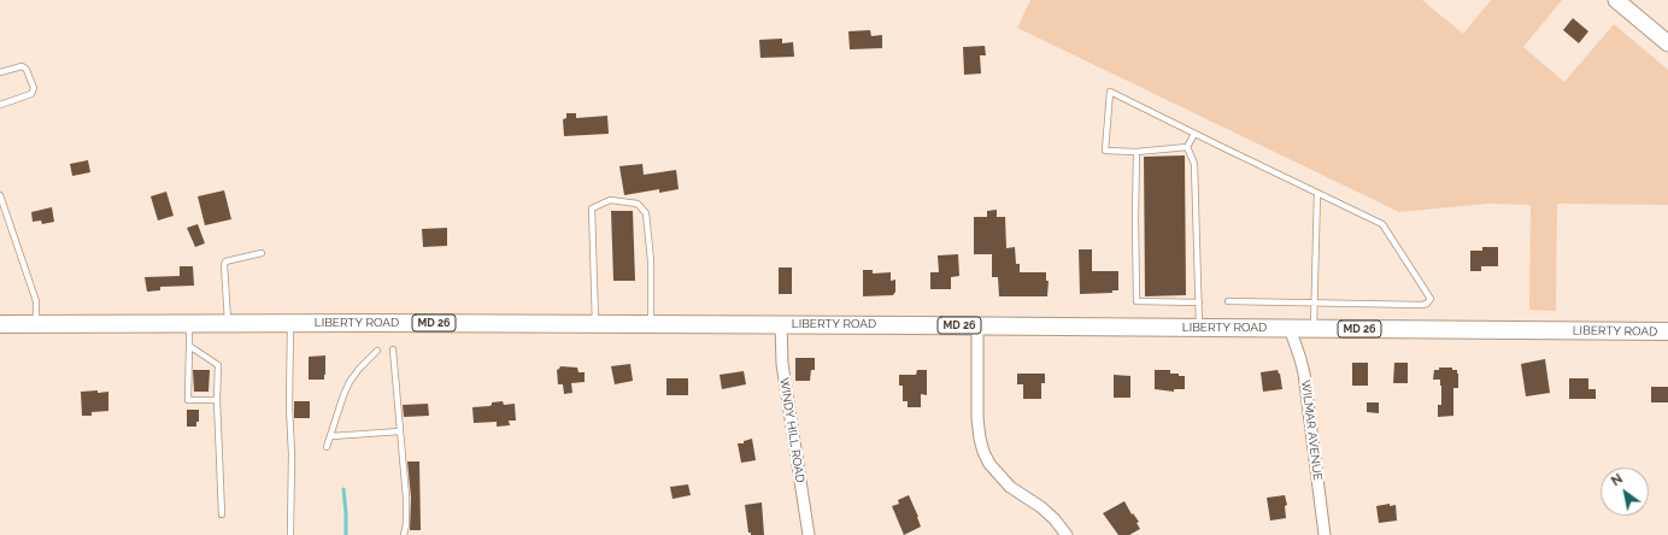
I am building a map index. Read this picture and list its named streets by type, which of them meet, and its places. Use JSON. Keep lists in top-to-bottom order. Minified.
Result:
{"streets":{"main road":["LIBERTY ROAD","MD 26"],"street":["WINDY HILL ROAD","WILMAR AVENUE"]},"crossings":[["LIBERTY ROAD","WINDY HILL ROAD"],["LIBERTY ROAD","WILMAR AVENUE"]],"north":"top left"}
